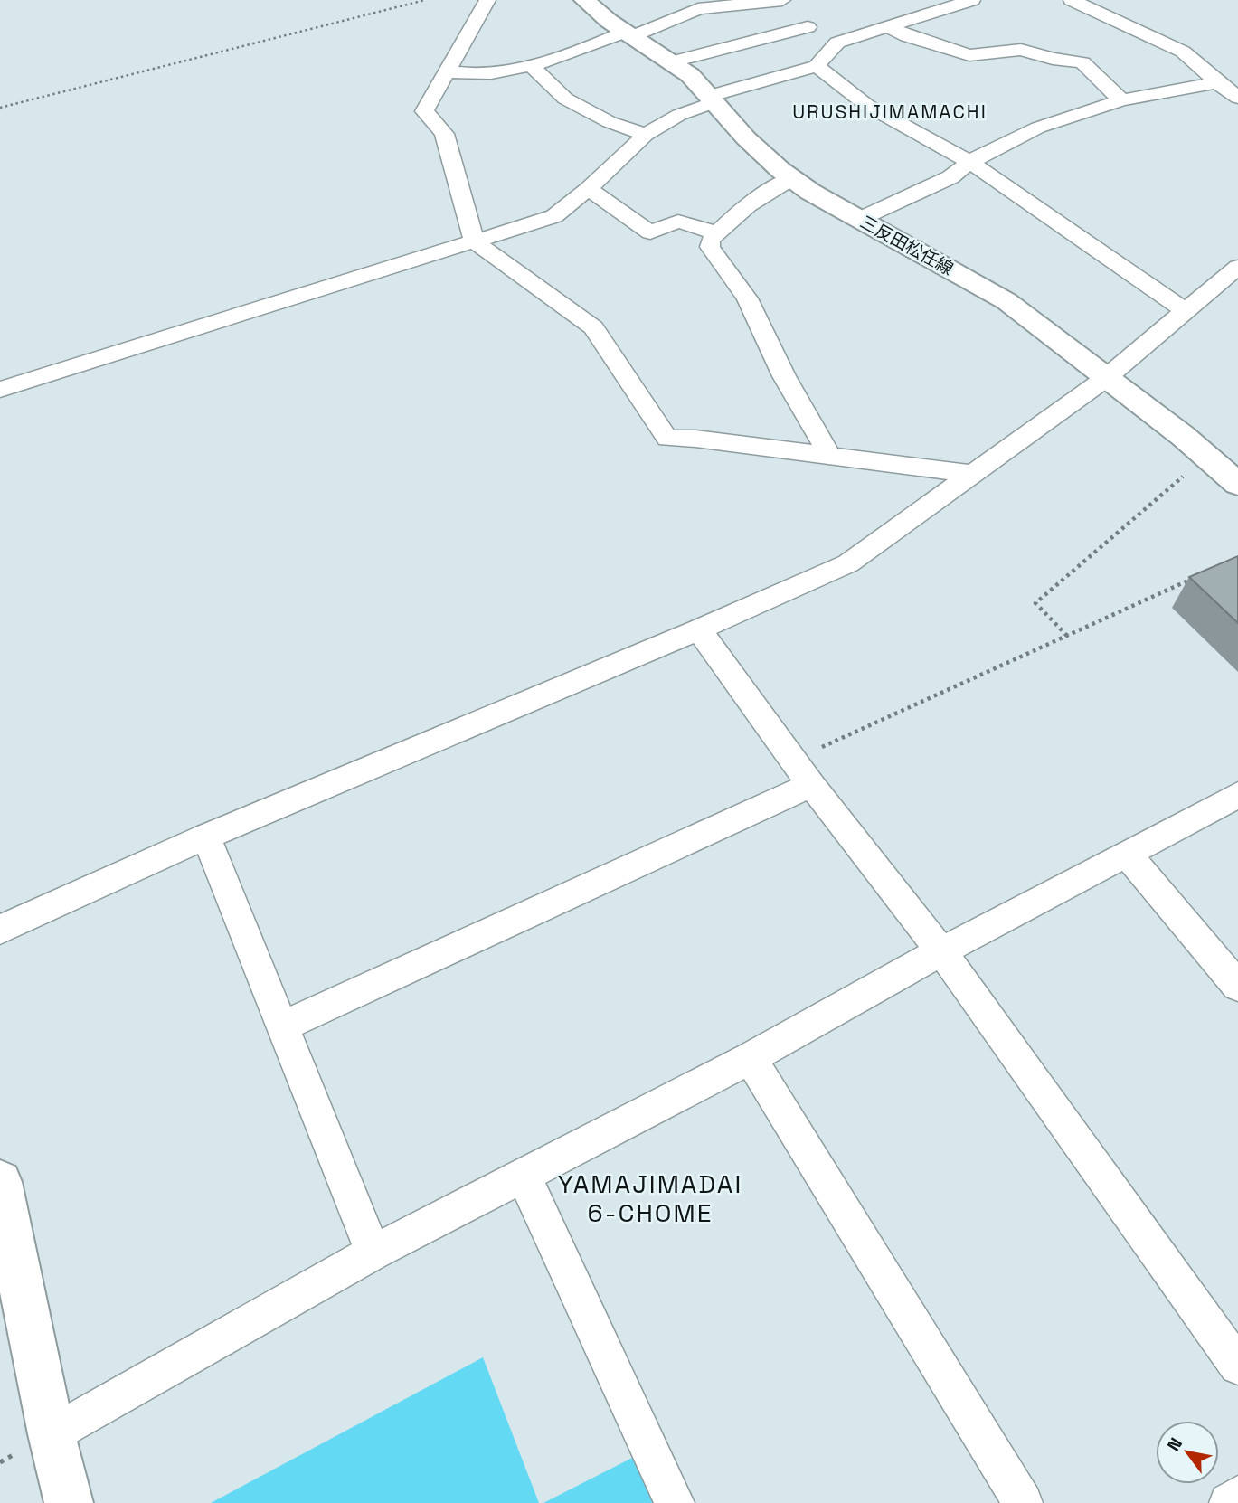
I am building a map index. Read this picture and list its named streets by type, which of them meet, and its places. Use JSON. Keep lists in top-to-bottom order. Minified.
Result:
{"streets":{"main road":["三反田松任線"]},"districts":["URUSHIJIMAMACHI","YAMAJIMADAI 6-CHOME"],"north":"top left"}
